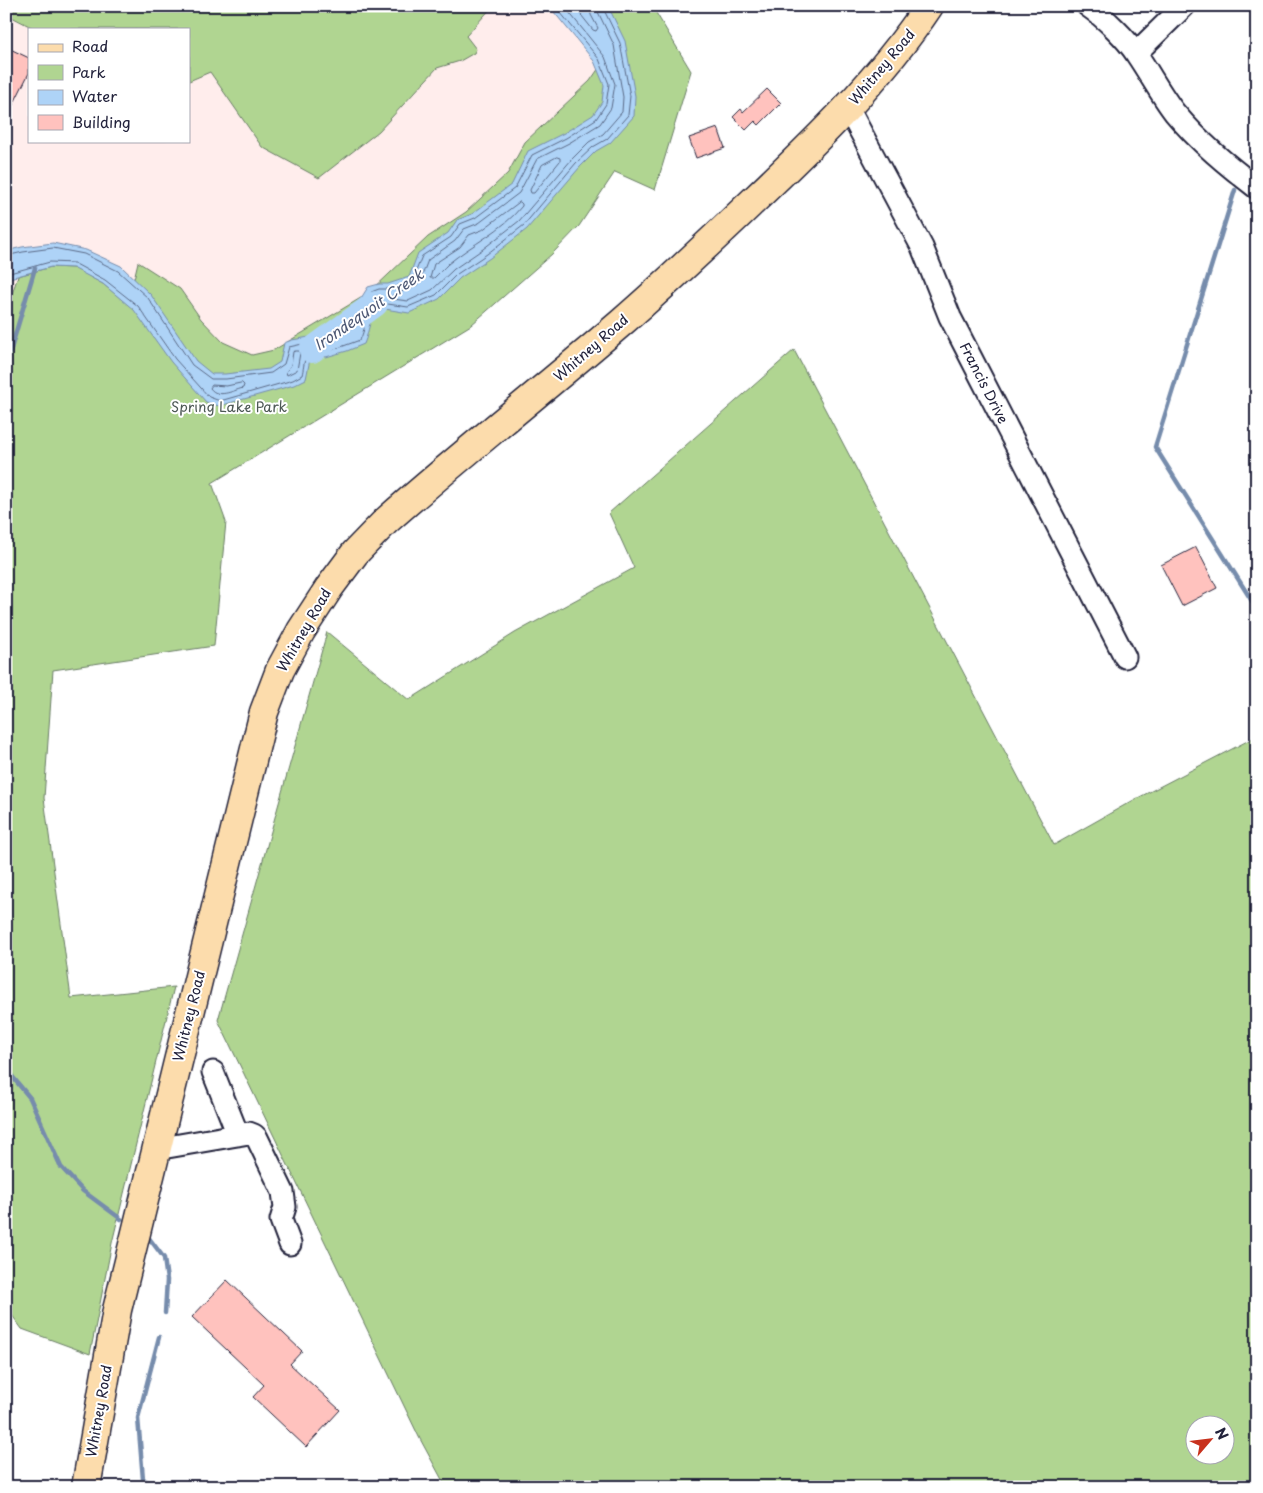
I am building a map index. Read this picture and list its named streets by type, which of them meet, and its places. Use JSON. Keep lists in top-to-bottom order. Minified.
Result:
{"streets":{"main road":["Whitney Road"],"street":["Francis Drive"]},"crossings":[["Whitney Road","Francis Drive"]],"water":["Irondequoit Creek"],"parks":["Spring Lake Park"],"legend":["Road","Park","Water","Building"],"north":"top right"}
